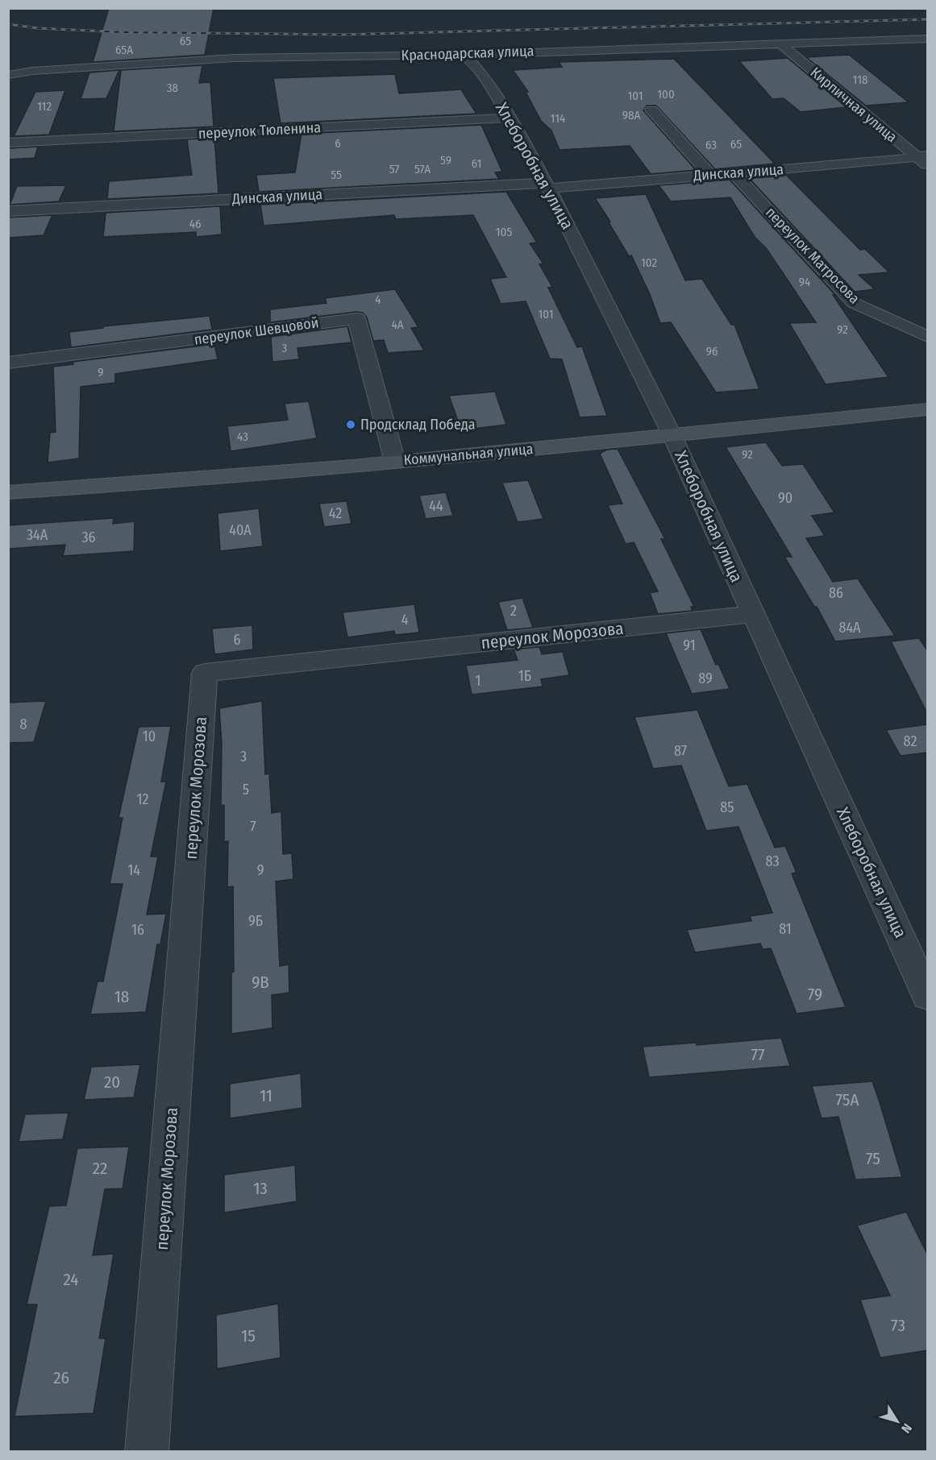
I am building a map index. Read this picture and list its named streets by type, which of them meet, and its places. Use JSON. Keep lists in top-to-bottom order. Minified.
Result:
{"streets":{"street":["Краснодарская улица","Кирпичная улица","переулок Тюленина","Хлеборобная улица","Динская улица","переулок Матросова","переулок Шевцовой","Коммунальная улица","переулок Морозова"]},"crossings":[["Краснодарская улица","Кирпичная улица"],["Краснодарская улица","Хлеборобная улица"],["Кирпичная улица","Динская улица"],["переулок Тюленина","Хлеборобная улица"],["Хлеборобная улица","Динская улица"],["Хлеборобная улица","Коммунальная улица"],["Хлеборобная улица","переулок Морозова"],["Динская улица","переулок Матросова"],["переулок Шевцовой","Коммунальная улица"]],"places":["Продсклад Победа"],"house_numbers":["65","65А","118","38","100","101","112","98А","114","6","65","63","59","61","57","57А","55","46","105","102","94","4","101","4А","92","3","96","9","43","92","90","44","42","40А","34А","36","86","2","4","84А","6","91","1Б","89","1","8","10","82","87","3","5","12","85","7","83","14","9","9Б","81","16","9В","79","18","77","20","11","75А","75","22","13","24","73","15","26"],"north":"bottom right"}
